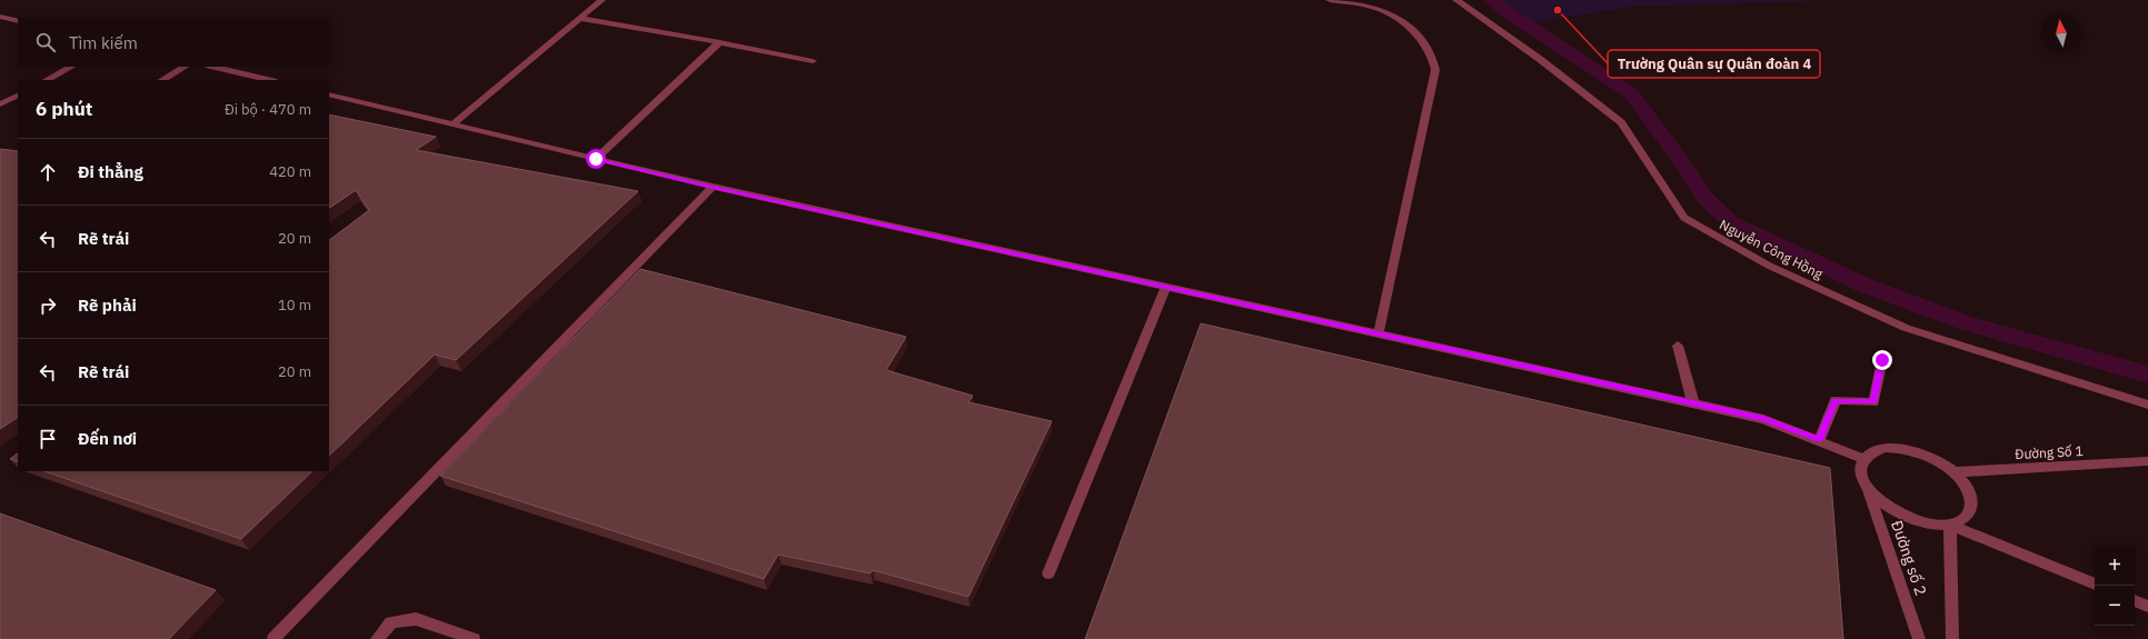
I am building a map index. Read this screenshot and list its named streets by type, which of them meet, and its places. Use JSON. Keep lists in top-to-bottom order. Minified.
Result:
{"streets":{"street":["Nguyễn Công Hồng","Đường Số 1","Đường số 2"]},"places":["Trường Quân sự Quân đoàn 4"],"north":"top","page":{"search":"Tìm kiếm","heading":["6 phút","Đi bộ · 470 m"],"list":[["Đi thẳng","420 m"],["Rẽ trái","20 m"],["Rẽ phải","10 m"],["Rẽ trái","20 m"],"Đến nơi"],"map_buttons":["+","−"]}}
